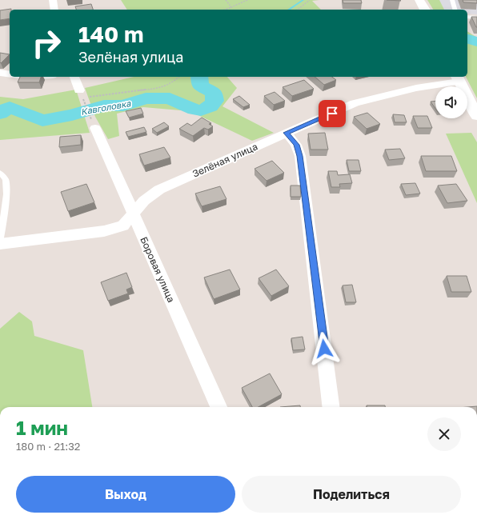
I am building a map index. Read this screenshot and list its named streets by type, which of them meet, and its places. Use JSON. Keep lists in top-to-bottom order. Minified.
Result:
{"streets":{"street":["Зелёная улица","Боровая улица"]},"crossings":[["Зелёная улица","Боровая улица"]],"water":["Кавголовка"],"page":{"turn":["140 m","Зелёная улица"],"heading":["1 мин","180 m · 21:32"],"buttons":["Выход","Поделиться"]}}
